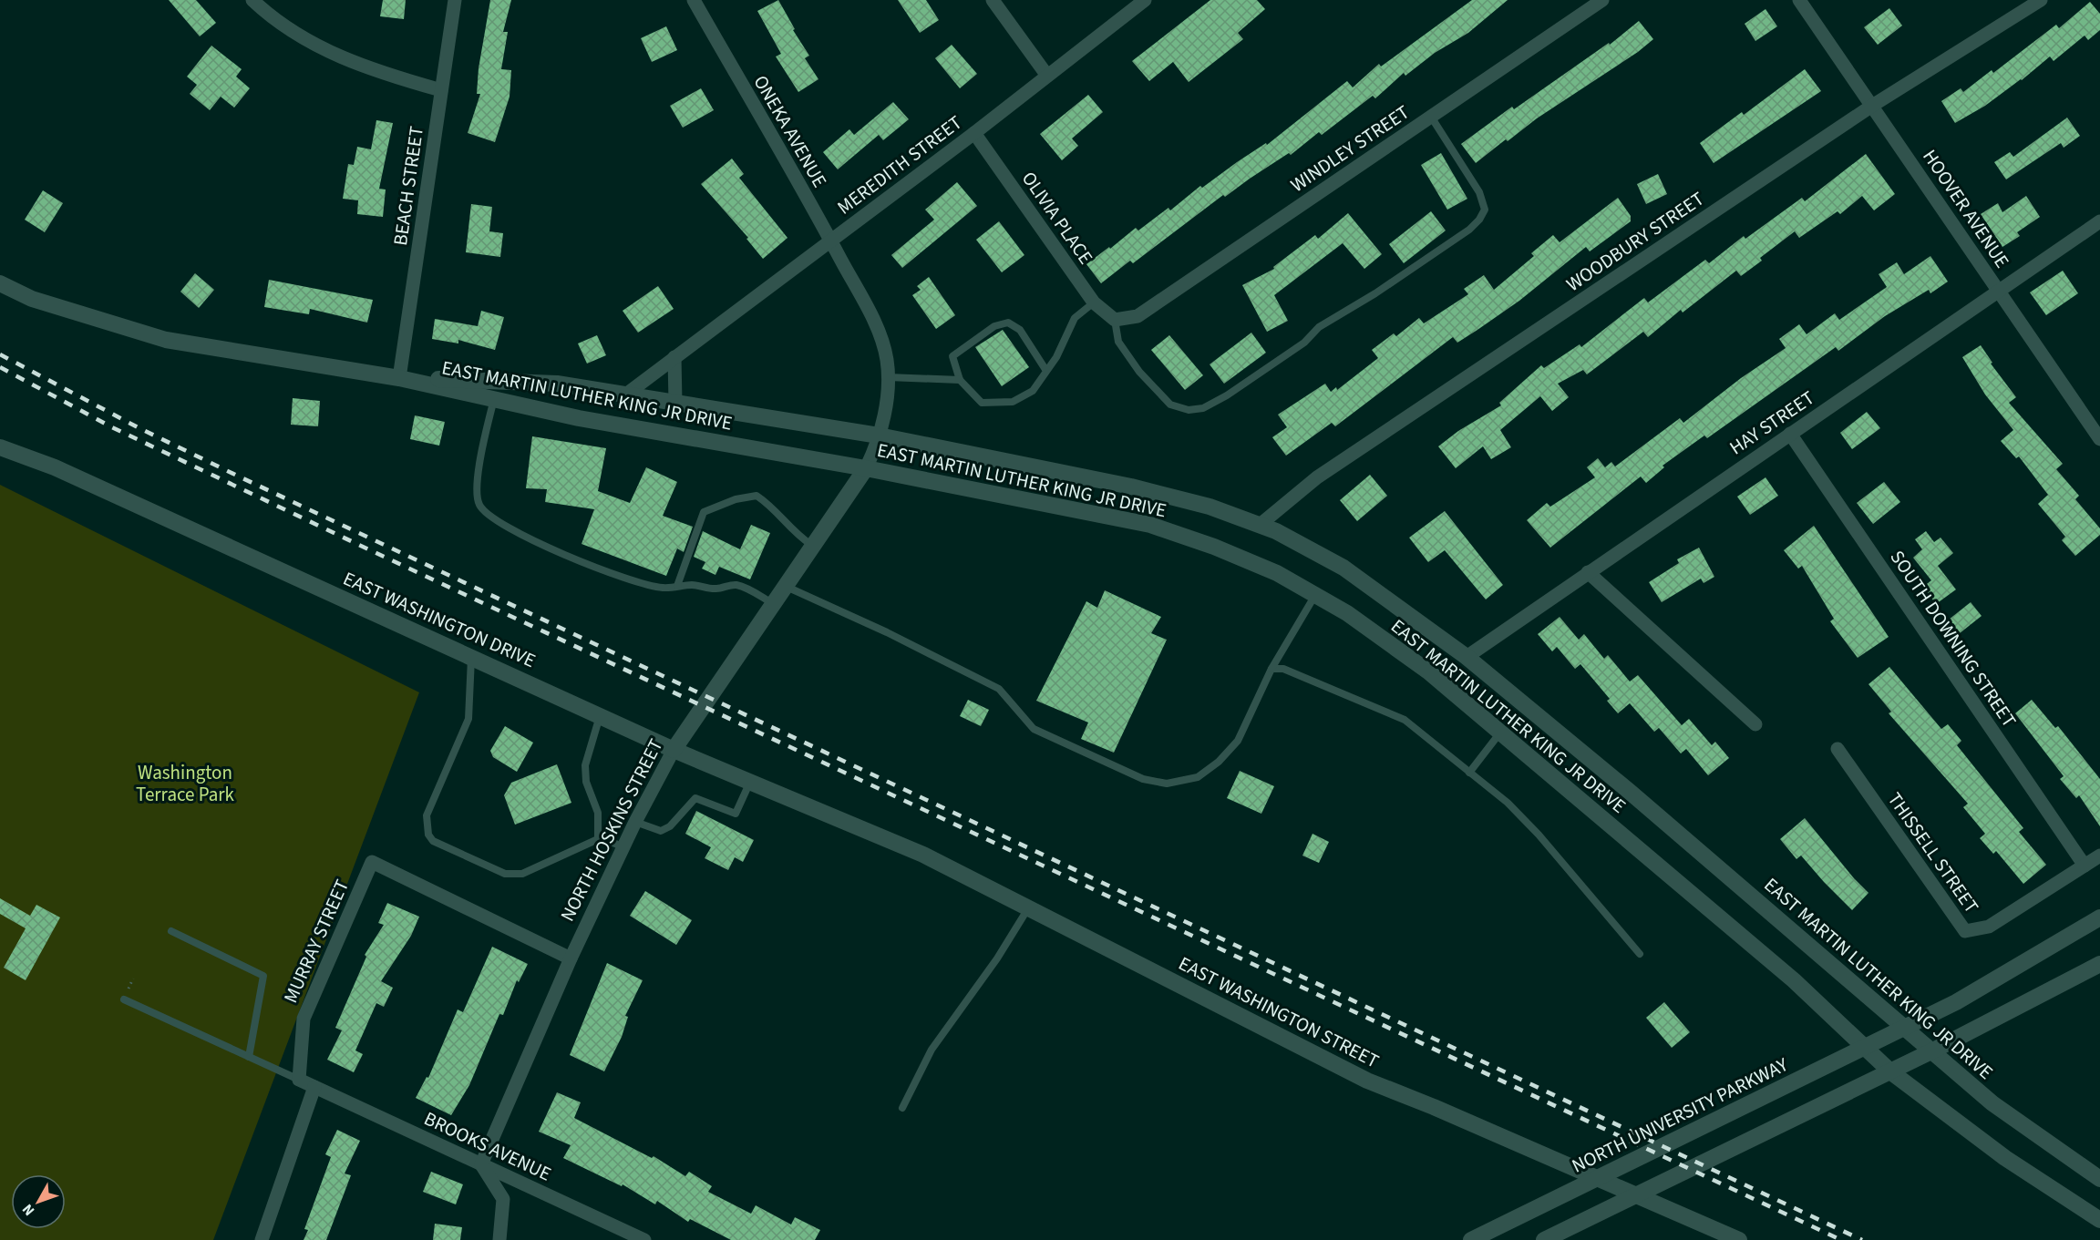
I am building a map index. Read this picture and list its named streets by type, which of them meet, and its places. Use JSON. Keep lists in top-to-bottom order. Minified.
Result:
{"streets":{"main road":["EAST MARTIN LUTHER KING JR DRIVE","EAST WASHINGTON DRIVE","NORTH HOSKINS STREET","EAST WASHINGTON STREET","NORTH UNIVERSITY PARKWAY"],"street":["ONEKA AVENUE","WINDLEY STREET","MEREDITH STREET","BEACH STREET","HOOVER AVENUE","OLIVIA PLACE","WOODBURY STREET","HAY STREET","SOUTH DOWNING STREET","THISSELL STREET","MURRAY STREET","BROOKS AVENUE"]},"crossings":[["ONEKA AVENUE","MEREDITH STREET"],["ONEKA AVENUE","EAST MARTIN LUTHER KING JR DRIVE"],["ONEKA AVENUE","NORTH HOSKINS STREET"],["WINDLEY STREET","OLIVIA PLACE"],["MEREDITH STREET","OLIVIA PLACE"],["MEREDITH STREET","EAST MARTIN LUTHER KING JR DRIVE"],["BEACH STREET","EAST MARTIN LUTHER KING JR DRIVE"],["HOOVER AVENUE","WOODBURY STREET"],["HOOVER AVENUE","HAY STREET"],["WOODBURY STREET","EAST MARTIN LUTHER KING JR DRIVE"],["EAST MARTIN LUTHER KING JR DRIVE","HAY STREET"],["EAST MARTIN LUTHER KING JR DRIVE","NORTH HOSKINS STREET"],["EAST MARTIN LUTHER KING JR DRIVE","NORTH UNIVERSITY PARKWAY"],["HAY STREET","SOUTH DOWNING STREET"],["EAST WASHINGTON DRIVE","NORTH HOSKINS STREET"],["EAST WASHINGTON DRIVE","EAST WASHINGTON STREET"],["SOUTH DOWNING STREET","THISSELL STREET"],["NORTH HOSKINS STREET","MURRAY STREET"],["NORTH HOSKINS STREET","BROOKS AVENUE"]],"parks":["Washington Terrace Park"],"north":"bottom left"}
